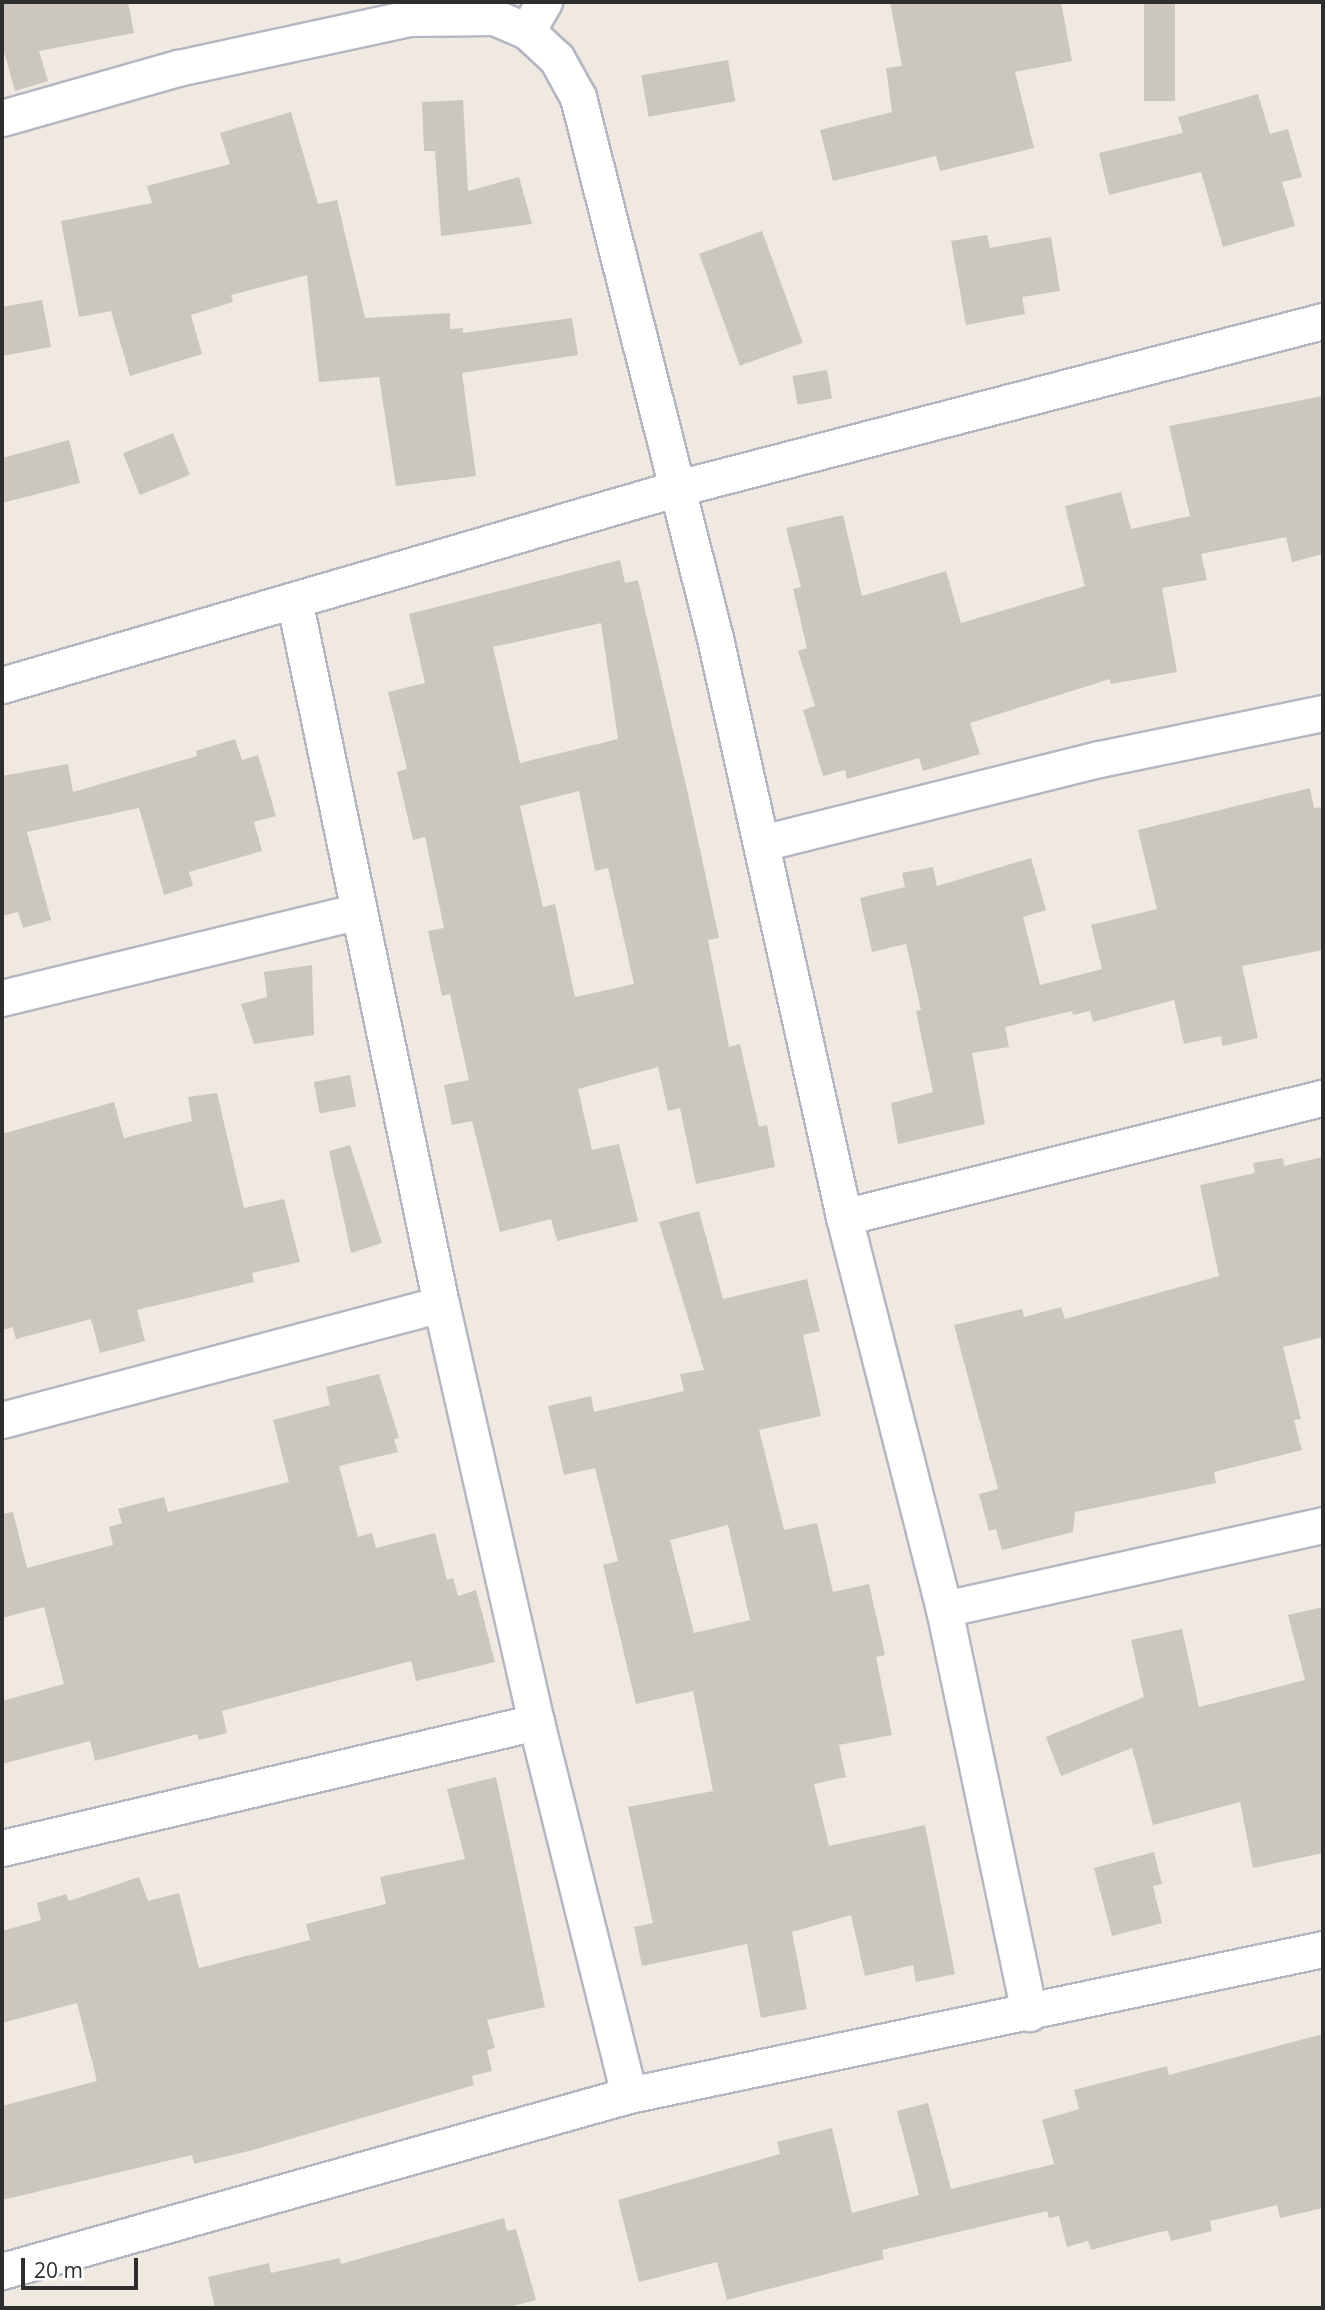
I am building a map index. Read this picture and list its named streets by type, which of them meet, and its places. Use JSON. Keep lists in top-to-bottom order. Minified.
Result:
{"scale_bar":"20 m"}
